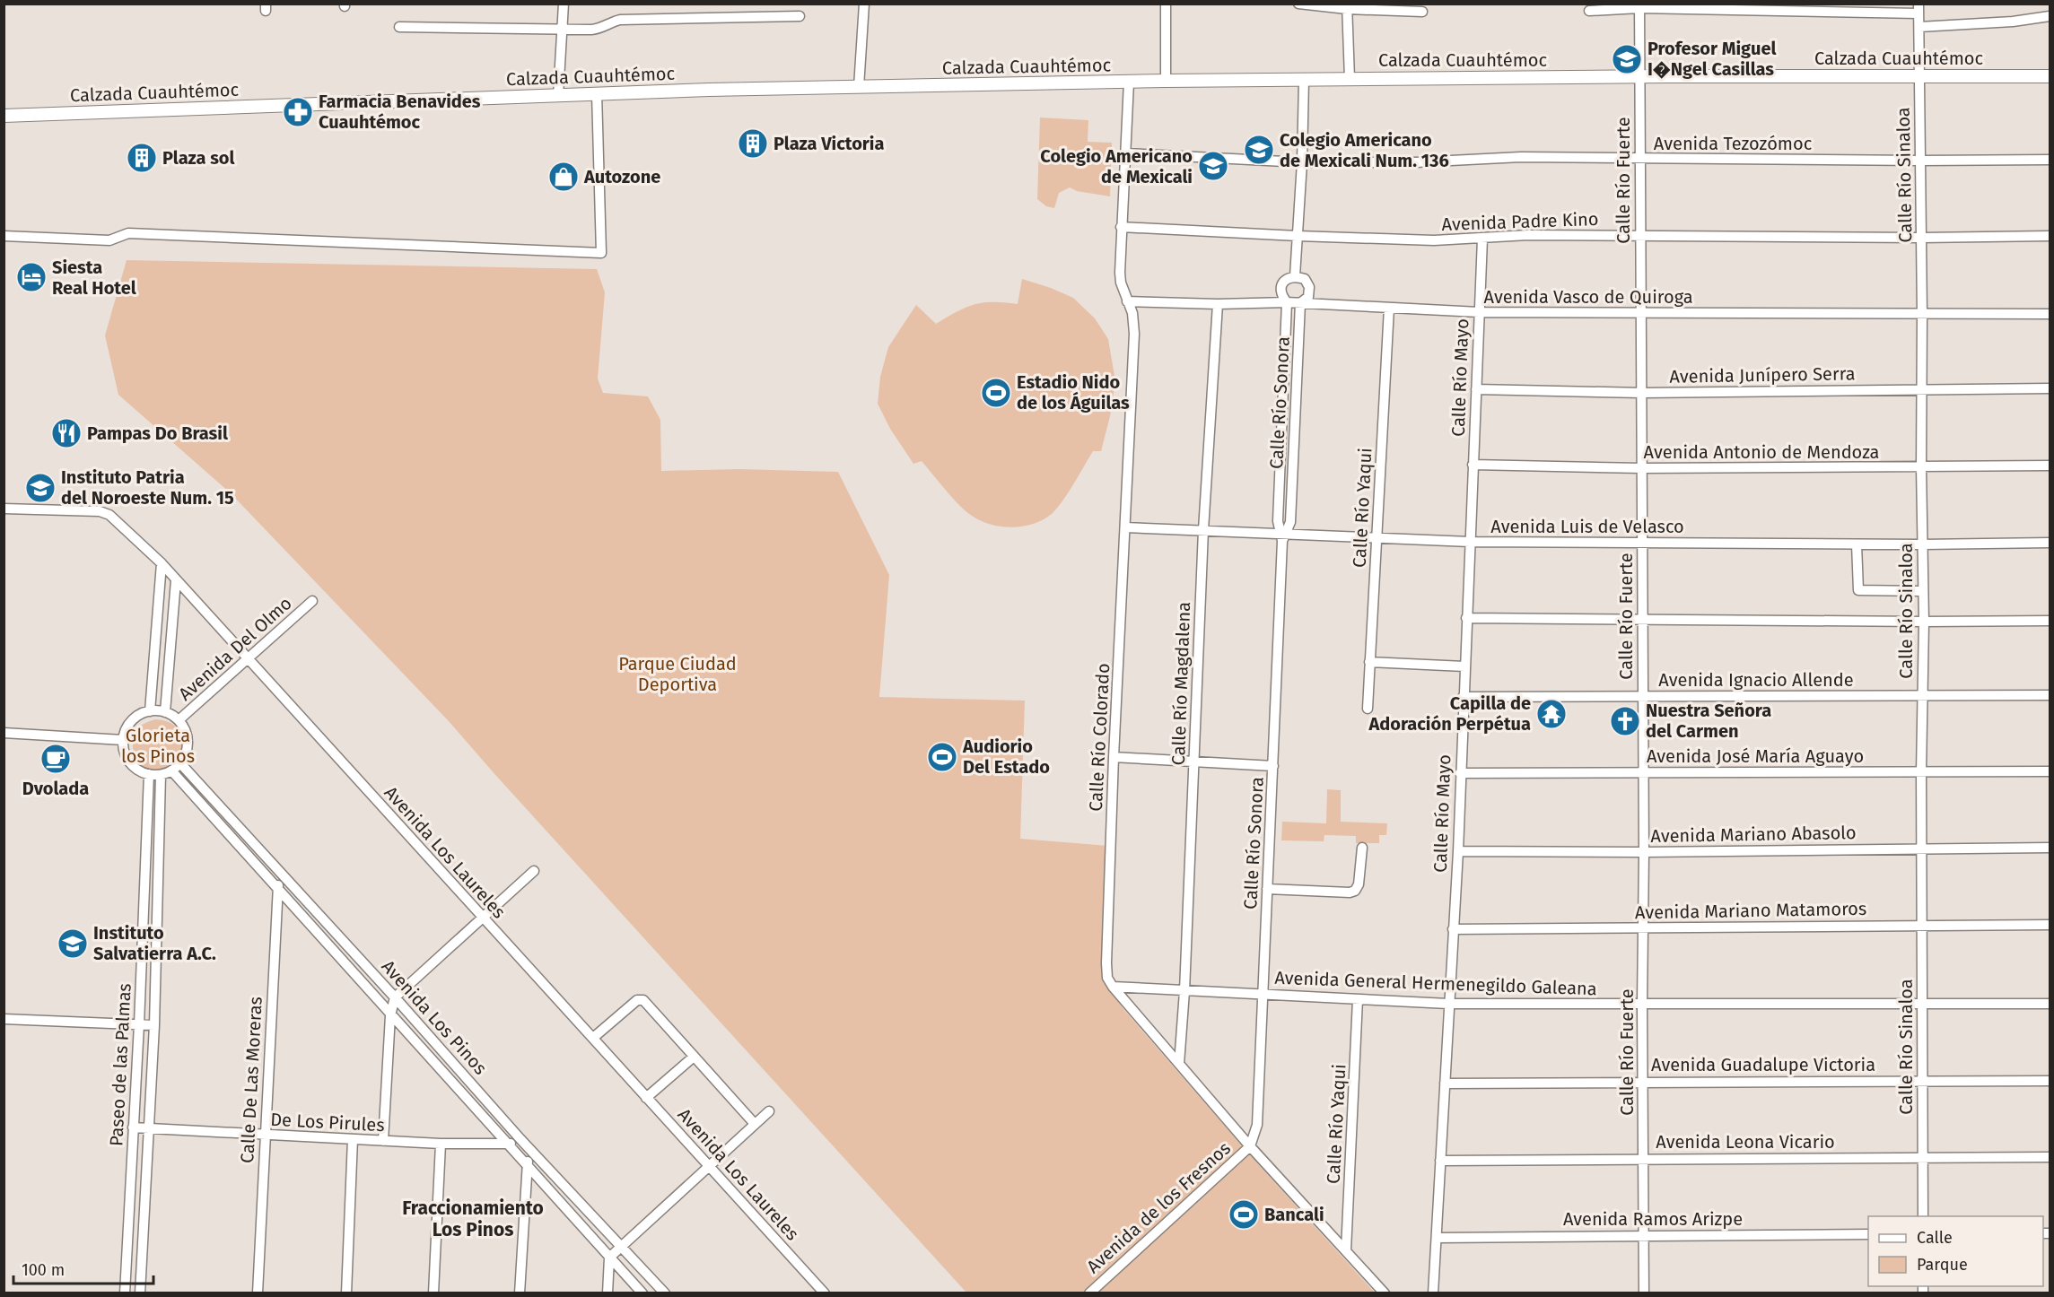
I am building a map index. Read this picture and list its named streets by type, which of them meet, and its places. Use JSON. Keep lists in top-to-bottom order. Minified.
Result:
{"streets":{"main road":["Calzada Cuauhtémoc"],"street":["Avenida Tezozómoc","Calle Río Sinaloa","Calle Río Fuerte","Avenida Padre Kino","Avenida Vasco de Quiroga","Avenida Junípero Serra","Calle Río Mayo","Calle Río Sonora","Avenida Antonio de Mendoza","Calle Río Yaqui","Avenida Luis de Velasco","Avenida Del Olmo","Avenida Ignacio Allende","Calle Río Magdalena","Calle Río Colorado","Avenida José María Aguayo","Avenida Mariano Abasolo","Avenida Los Laureles","Avenida Mariano Matamoros","Avenida General Hermenegildo Galeana","Avenida Los Pinos","Paseo de las Palmas","Avenida Guadalupe Victoria","Calle De Las Moreras","De Los Pirules","Avenida Leona Vicario","Avenida de los Fresnos","Avenida Ramos Arizpe"]},"crossings":[["Calzada Cuauhtémoc","Calle Río Sinaloa"],["Calzada Cuauhtémoc","Calle Río Fuerte"],["Calzada Cuauhtémoc","Calle Río Colorado"],["Avenida Tezozómoc","Calle Río Sinaloa"],["Avenida Tezozómoc","Calle Río Fuerte"],["Avenida Tezozómoc","Calle Río Colorado"],["Calle Río Sinaloa","Avenida Padre Kino"],["Calle Río Sinaloa","Avenida Vasco de Quiroga"],["Calle Río Sinaloa","Avenida Junípero Serra"],["Calle Río Sinaloa","Avenida Antonio de Mendoza"],["Calle Río Sinaloa","Avenida Luis de Velasco"],["Calle Río Sinaloa","Avenida Ignacio Allende"],["Calle Río Sinaloa","Avenida José María Aguayo"],["Calle Río Sinaloa","Avenida Mariano Abasolo"],["Calle Río Sinaloa","Avenida Mariano Matamoros"],["Calle Río Sinaloa","Avenida General Hermenegildo Galeana"],["Calle Río Sinaloa","Avenida Guadalupe Victoria"],["Calle Río Sinaloa","Avenida Leona Vicario"],["Calle Río Fuerte","Avenida Padre Kino"],["Calle Río Fuerte","Avenida Vasco de Quiroga"],["Calle Río Fuerte","Avenida Junípero Serra"],["Calle Río Fuerte","Avenida Antonio de Mendoza"],["Calle Río Fuerte","Avenida Luis de Velasco"],["Calle Río Fuerte","Avenida Ignacio Allende"],["Calle Río Fuerte","Avenida José María Aguayo"],["Calle Río Fuerte","Avenida Mariano Abasolo"],["Calle Río Fuerte","Avenida Mariano Matamoros"],["Calle Río Fuerte","Avenida General Hermenegildo Galeana"],["Calle Río Fuerte","Avenida Guadalupe Victoria"],["Calle Río Fuerte","Avenida Leona Vicario"],["Calle Río Fuerte","Avenida Ramos Arizpe"],["Avenida Padre Kino","Calle Río Mayo"],["Avenida Padre Kino","Calle Río Colorado"],["Avenida Vasco de Quiroga","Calle Río Mayo"],["Avenida Vasco de Quiroga","Calle Río Sonora"],["Avenida Vasco de Quiroga","Calle Río Yaqui"],["Avenida Vasco de Quiroga","Calle Río Magdalena"],["Avenida Vasco de Quiroga","Calle Río Colorado"],["Avenida Junípero Serra","Calle Río Mayo"],["Calle Río Mayo","Avenida Antonio de Mendoza"],["Calle Río Mayo","Avenida Luis de Velasco"],["Calle Río Mayo","Avenida Ignacio Allende"],["Calle Río Mayo","Avenida José María Aguayo"],["Calle Río Mayo","Avenida Mariano Abasolo"],["Calle Río Mayo","Avenida Mariano Matamoros"],["Calle Río Mayo","Avenida General Hermenegildo Galeana"],["Calle Río Mayo","Avenida Guadalupe Victoria"],["Calle Río Mayo","Avenida Leona Vicario"],["Calle Río Mayo","Avenida Ramos Arizpe"],["Calle Río Sonora","Avenida Luis de Velasco"],["Calle Río Sonora","Calle Río Colorado"],["Calle Río Sonora","Avenida General Hermenegildo Galeana"],["Calle Río Sonora","Avenida de los Fresnos"],["Calle Río Yaqui","Avenida Luis de Velasco"],["Calle Río Yaqui","Calle Río Colorado"],["Calle Río Yaqui","Avenida General Hermenegildo Galeana"],["Avenida Luis de Velasco","Calle Río Magdalena"],["Avenida Luis de Velasco","Calle Río Colorado"],["Avenida Del Olmo","Avenida Los Laureles"],["Avenida Del Olmo","Avenida Los Pinos"],["Avenida Del Olmo","Paseo de las Palmas"],["Calle Río Magdalena","Calle Río Colorado"],["Calle Río Magdalena","Avenida General Hermenegildo Galeana"],["Calle Río Colorado","Avenida General Hermenegildo Galeana"],["Calle Río Colorado","Avenida de los Fresnos"],["Avenida Los Pinos","Paseo de las Palmas"],["Avenida Los Pinos","Calle De Las Moreras"],["Avenida Los Pinos","De Los Pirules"],["Paseo de las Palmas","De Los Pirules"],["Calle De Las Moreras","De Los Pirules"]],"districts":["Fraccionamiento Los Pinos"],"parks":["Parque Ciudad Deportiva","Glorieta los Pinos"],"places":{"school or university":["Profesor Miguel I�Ngel Casillas","Colegio Americano de Mexicali Num. 136","Colegio Americano de Mexicali","Instituto Patria del Noroeste Num. 15","Instituto Salvatierra A.C."],"pharmacy":["Farmacia Benavides Cuauhtémoc"],"building":["Plaza Victoria","Plaza sol"],"shop":["Autozone"],"hotel":["Siesta Real Hotel"],"sports":["Estadio Nido de los Águilas","Audiorio Del Estado","Bancali"],"restaurant":["Pampas Do Brasil"],"temple":["Capilla de Adoración Perpétua"],"church":["Nuestra Señora del Carmen"],"cafe":["Dvolada"]},"legend":["Calle","Parque"],"scale_bar":"100 m"}
